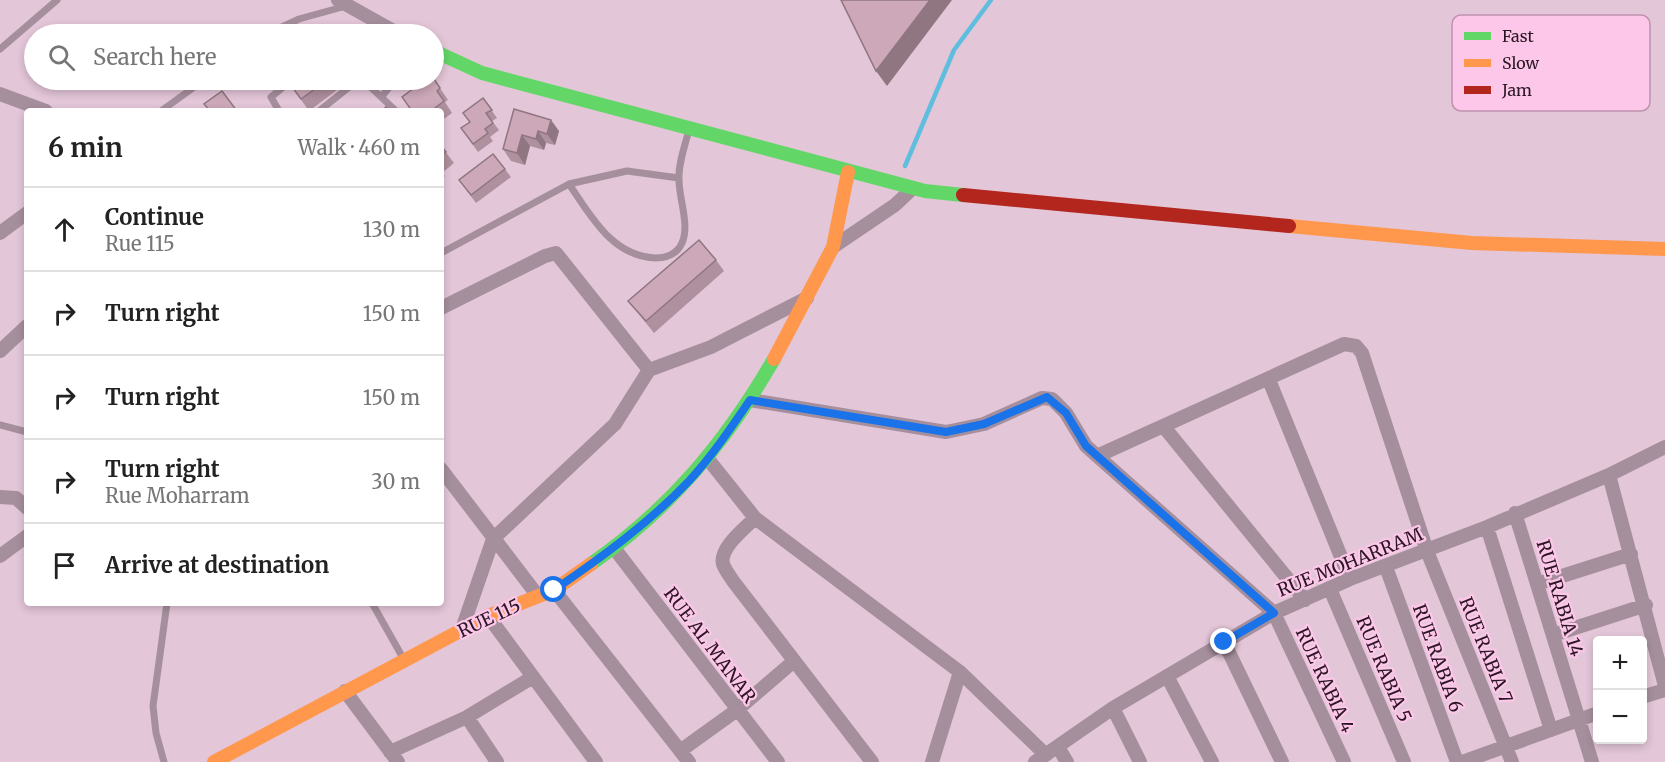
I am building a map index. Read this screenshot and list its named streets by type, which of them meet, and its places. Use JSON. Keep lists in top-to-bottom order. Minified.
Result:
{"streets":{"street":["RUE MOHARRAM","RUE RABIA 14","RUE 115","RUE AL MANAR","RUE RABIA 7","RUE RABIA 6","RUE RABIA 5","RUE RABIA 4"]},"crossings":[["RUE MOHARRAM","RUE RABIA 14"],["RUE MOHARRAM","RUE RABIA 7"],["RUE MOHARRAM","RUE RABIA 6"],["RUE MOHARRAM","RUE RABIA 5"],["RUE MOHARRAM","RUE RABIA 4"],["RUE 115","RUE AL MANAR"]],"legend":["Fast","Slow","Jam"],"page":{"search":"Search here","heading":["6 min","Walk · 460 m"],"list":[["Continue","Rue 115","130 m"],["Turn right","150 m"],["Turn right","150 m"],["Turn right","Rue Moharram","30 m"],"Arrive at destination"],"map_buttons":["+","−"]}}
